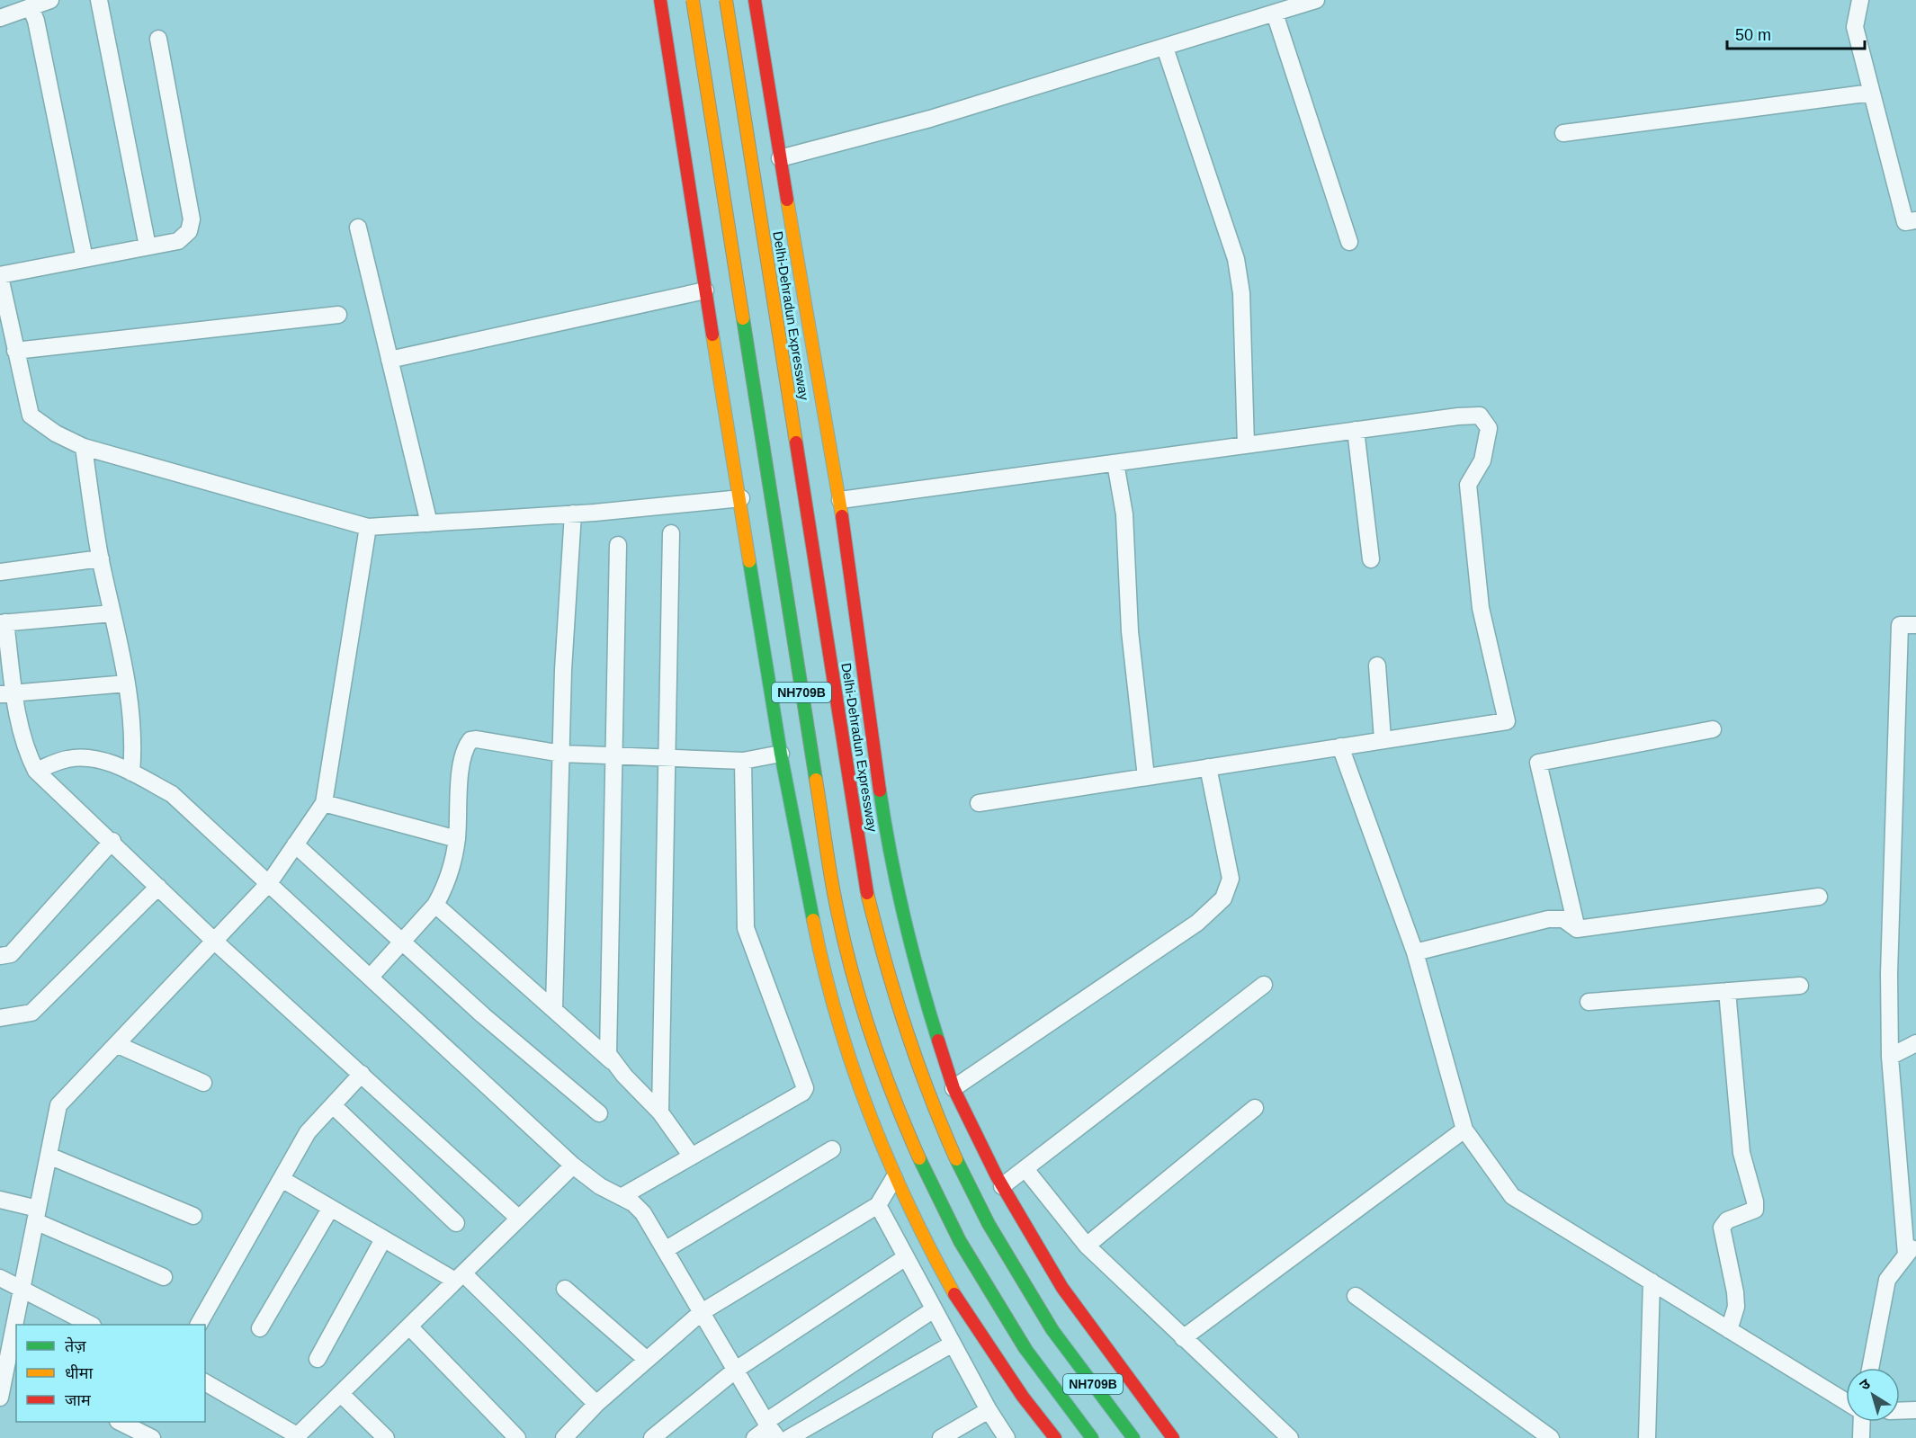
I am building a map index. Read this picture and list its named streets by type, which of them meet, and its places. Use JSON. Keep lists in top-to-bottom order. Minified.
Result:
{"streets":{"main road":["Delhi-Dehradun Expressway","NH709B"]},"legend":["तेज़","धीमा","जाम"],"scale_bar":"50 m","north":"top left"}
